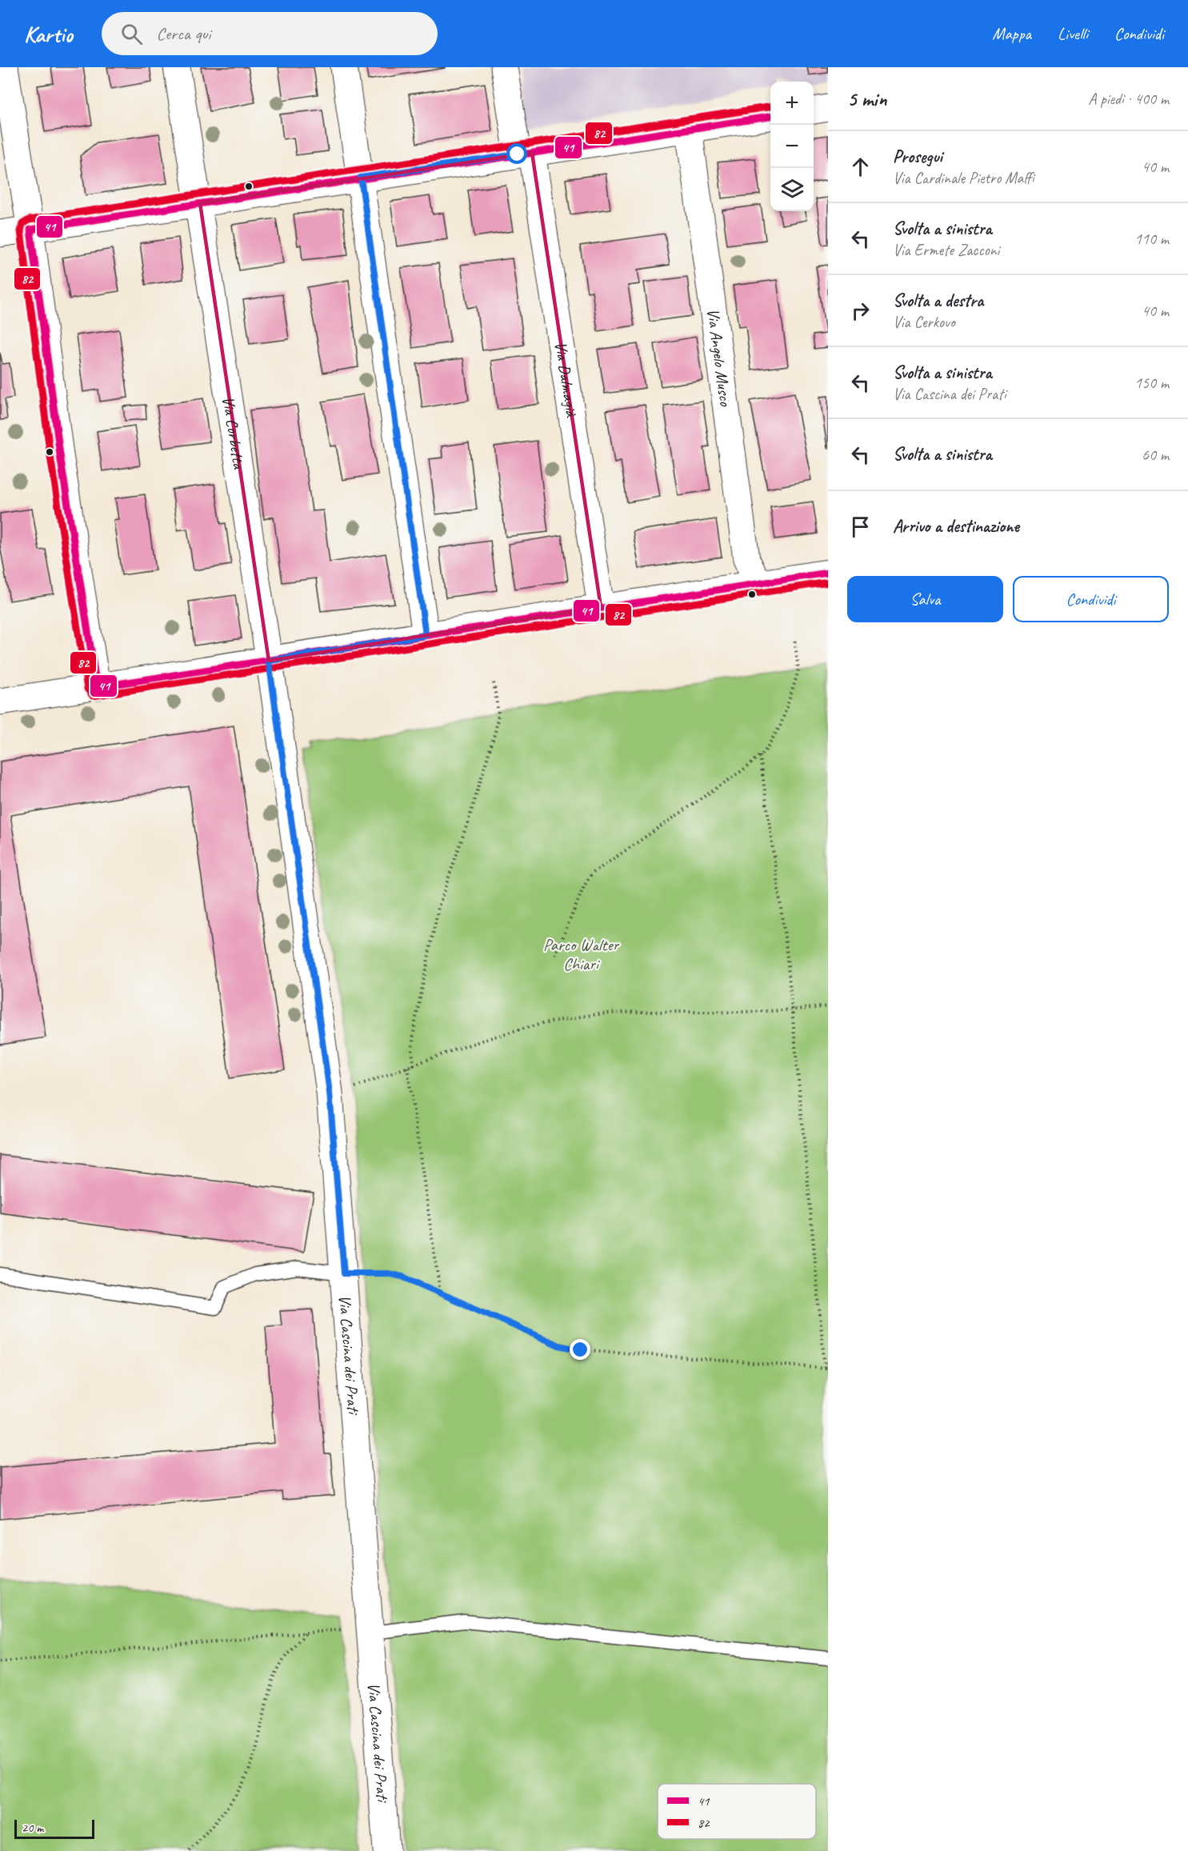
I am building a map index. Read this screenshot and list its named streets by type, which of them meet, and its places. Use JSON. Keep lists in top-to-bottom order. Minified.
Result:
{"streets":{"street":["Via Angelo Musco","Via Dalmagià","Via Corbetta","Via Cascina dei Prati"]},"crossings":[["Via Corbetta","Via Cascina dei Prati"]],"parks":["Parco Walter Chiari"],"lines":["transit line 82","transit line 41"],"legend":["41","82"],"scale_bar":"20 m","page":{"header":"Kartio","search":"Cerca qui","nav":["Mappa","Livelli","Condividi"],"heading":["5 min","A piedi · 400 m"],"map_buttons":["+","−"],"list":[["Prosegui","Via Cardinale Pietro Maffi","40 m"],["Svolta a sinistra","Via Ermete Zacconi","110 m"],["Svolta a destra","Via Cerkovo","40 m"],["Svolta a sinistra","Via Cascina dei Prati","150 m"],["Svolta a sinistra","60 m"],"Arrivo a destinazione"],"buttons":["Salva","Condividi"],"scale":"20 m"}}
